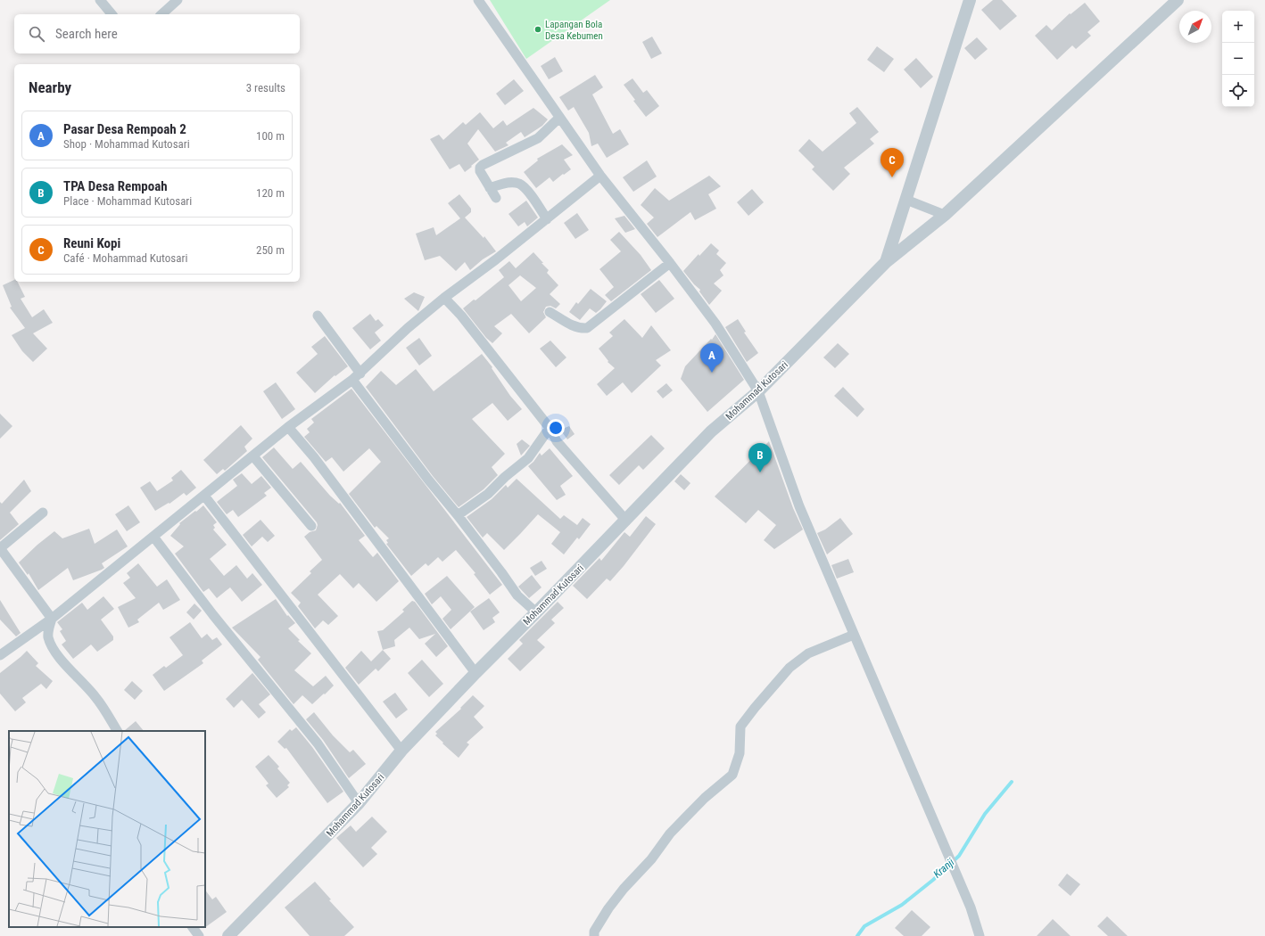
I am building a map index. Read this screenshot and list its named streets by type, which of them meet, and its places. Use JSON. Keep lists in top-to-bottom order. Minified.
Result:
{"streets":{"street":["Mohammad Kutosari"]},"water":["Kranji"],"places":["Lapangan Bola Desa Kebumen"],"north":"top right","page":{"map_buttons":["+","−"],"search":"Search here","heading":["Nearby","3 results"],"list":[{"mark":"A","name":"Pasar Desa Rempoah 2","note":"Shop · Mohammad Kutosari","value":"100 m"},{"mark":"B","name":"TPA Desa Rempoah","note":"Place · Mohammad Kutosari","value":"120 m"},{"mark":"C","name":"Reuni Kopi","note":"Café · Mohammad Kutosari","value":"250 m"}],"pins":["C","A","B"]}}
